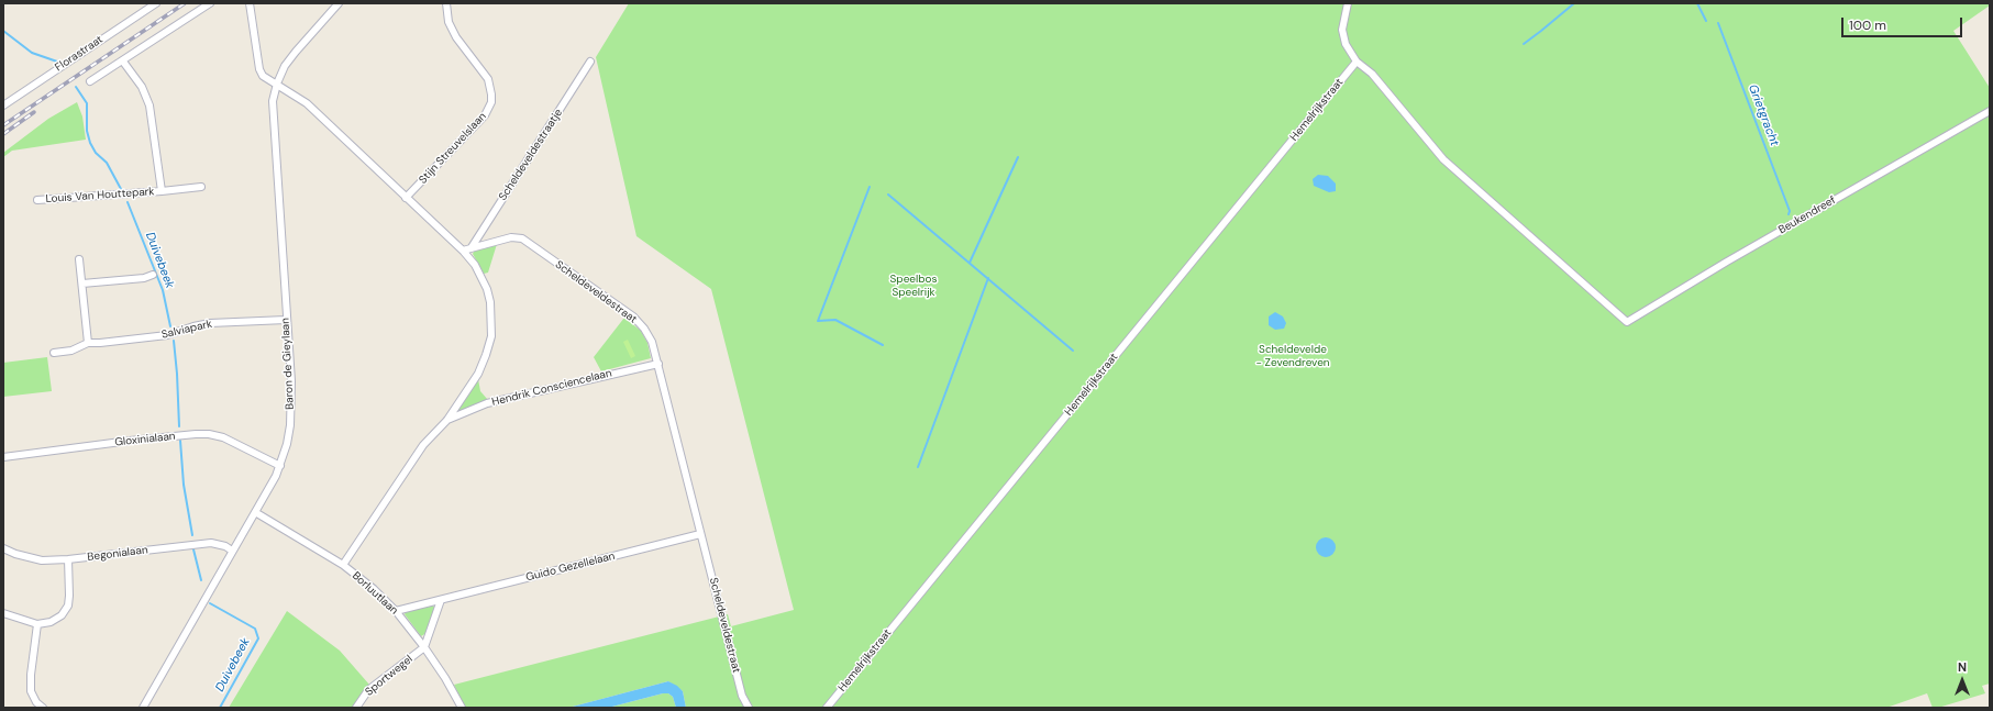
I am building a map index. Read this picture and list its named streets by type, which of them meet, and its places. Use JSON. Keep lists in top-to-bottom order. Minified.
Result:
{"streets":{"street":["Florastraat","Hemelrijkstraat","Stijn Streuvelslaan","Scheldeveldestraatje","Louis Van Houttepark","Beukendreef","Scheldeveldestraat","Salviapark","Baron de Gieylaan","Hendrik Consciencelaan","Gloxinialaan","Begonialaan","Guido Gezellelaan","Borluutlaan","Sportwegel"]},"crossings":[["Hemelrijkstraat","Beukendreef"],["Scheldeveldestraatje","Scheldeveldestraat"],["Scheldeveldestraat","Hendrik Consciencelaan"],["Scheldeveldestraat","Guido Gezellelaan"],["Salviapark","Baron de Gieylaan"],["Baron de Gieylaan","Gloxinialaan"],["Baron de Gieylaan","Begonialaan"],["Baron de Gieylaan","Borluutlaan"],["Hendrik Consciencelaan","Borluutlaan"],["Guido Gezellelaan","Borluutlaan"],["Borluutlaan","Sportwegel"]],"water":["Grietgracht","Duivebeek"],"parks":["Speelbos Speelrijk","Scheldevelde - Zevendreven"],"scale_bar":"100 m","north":"top"}
